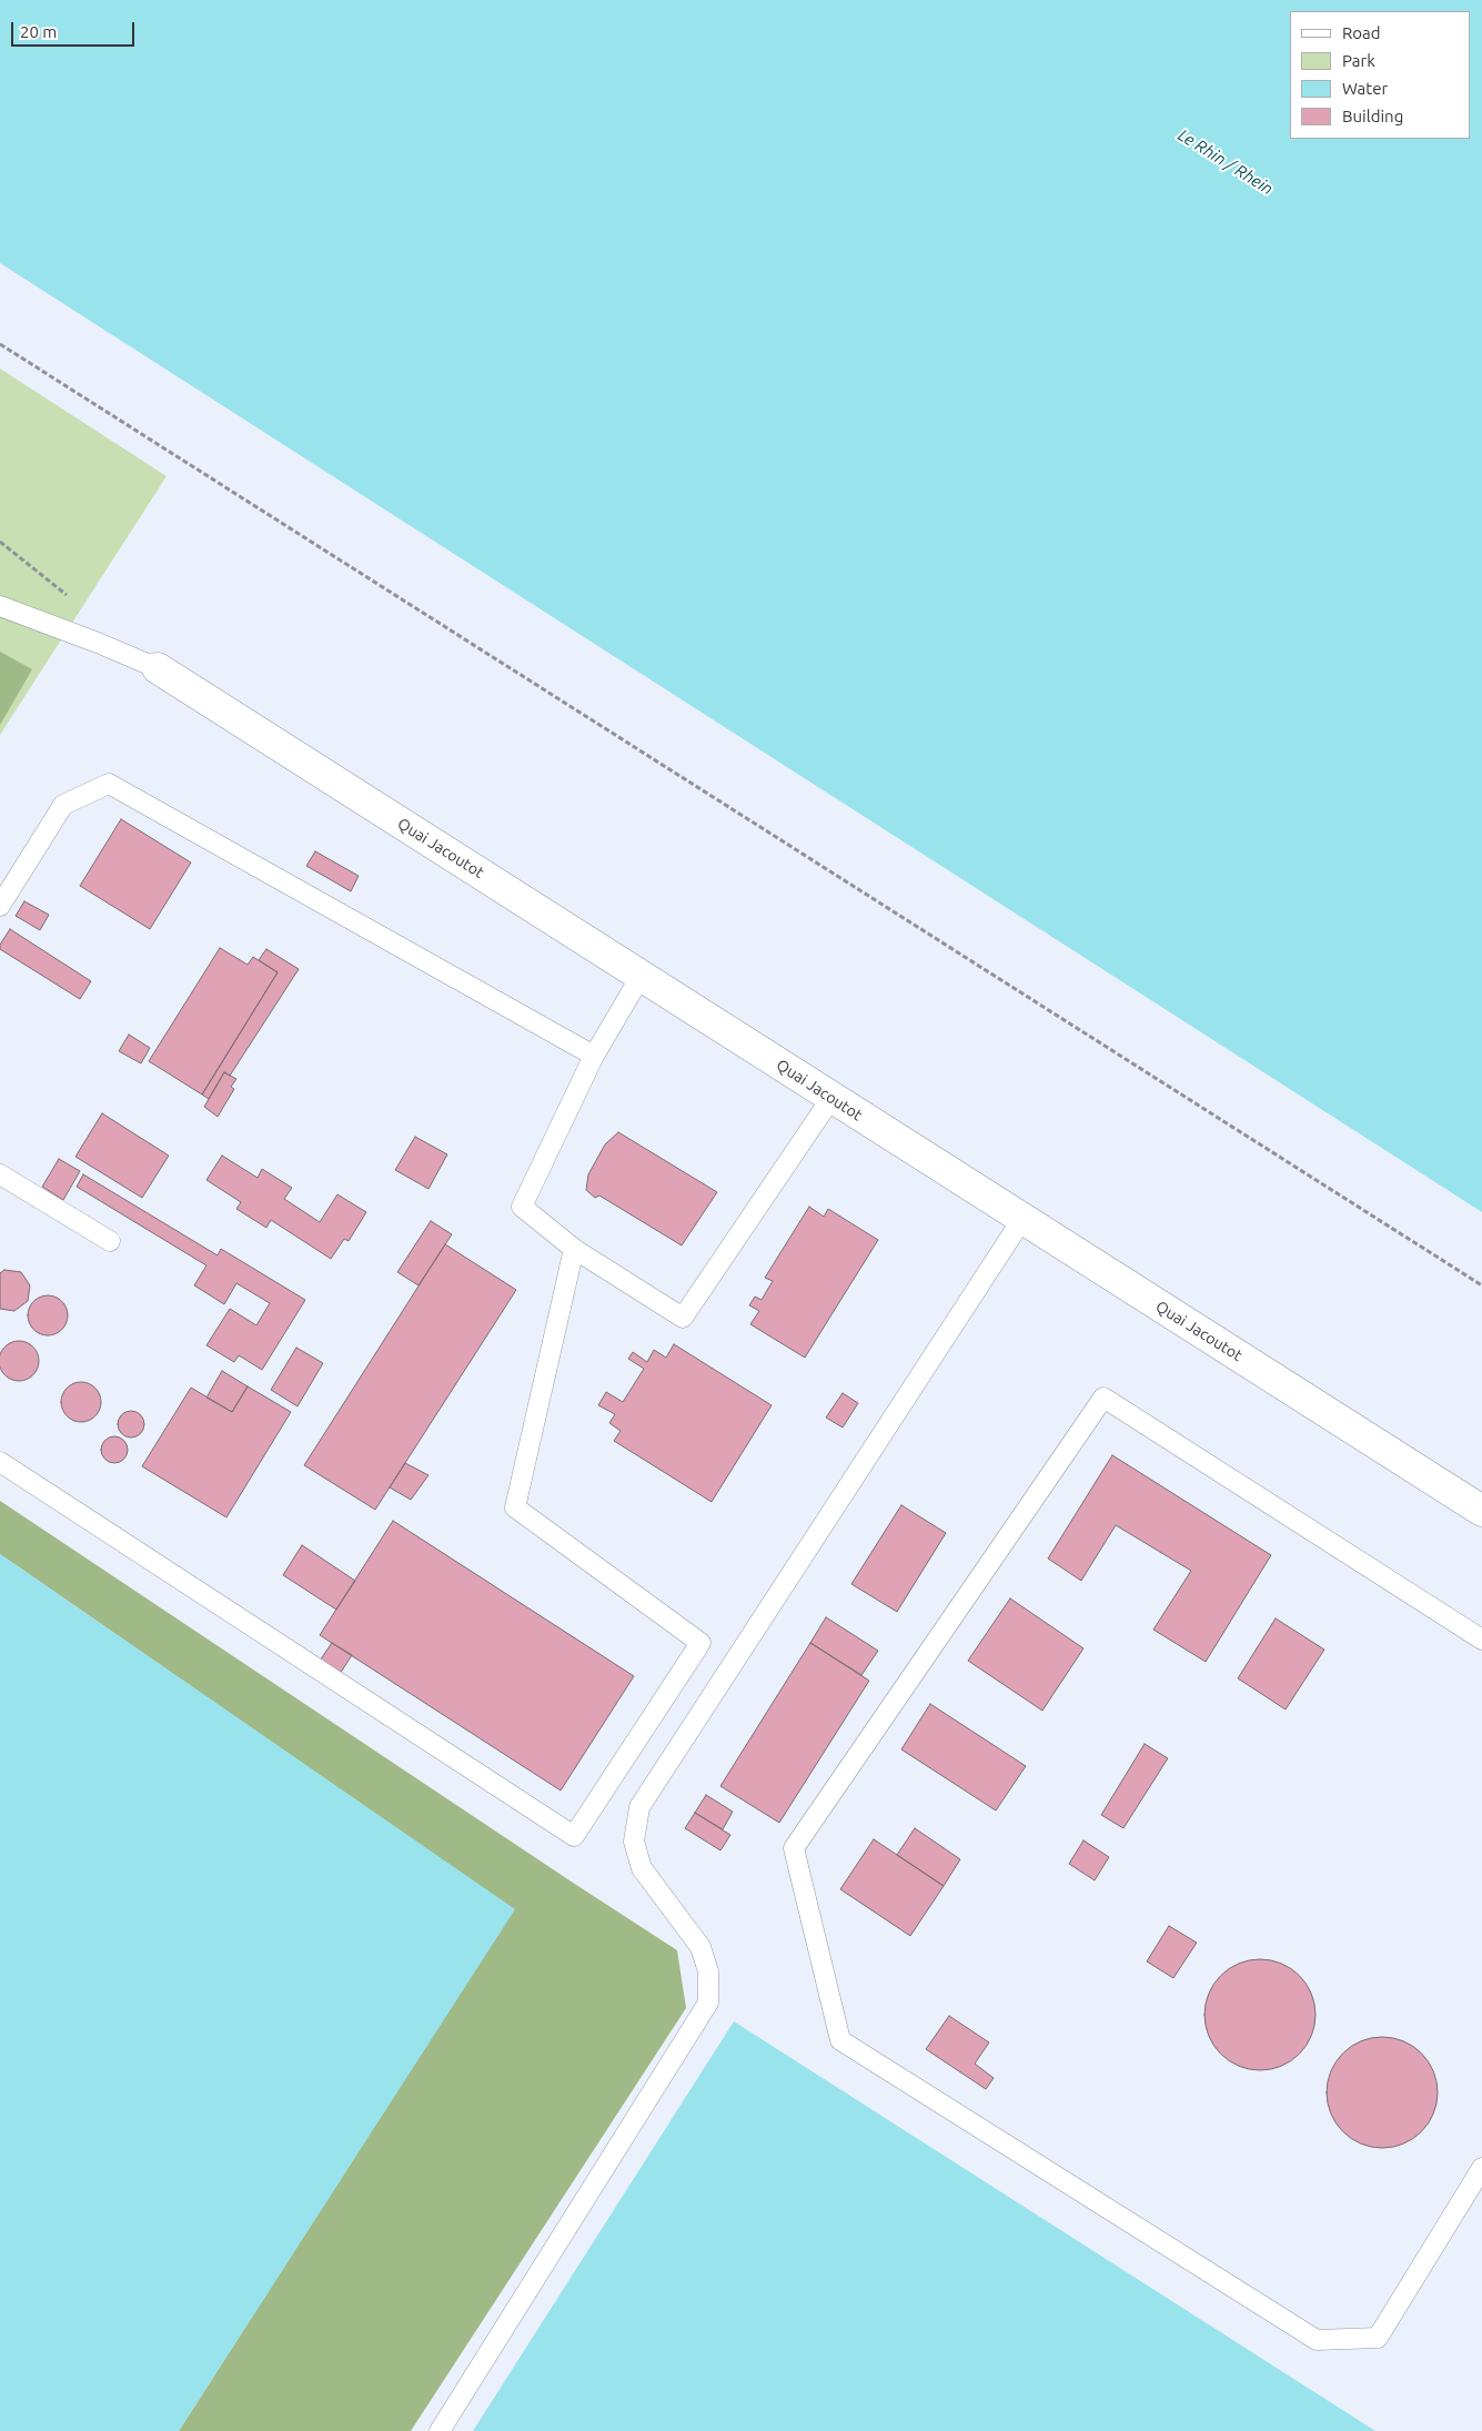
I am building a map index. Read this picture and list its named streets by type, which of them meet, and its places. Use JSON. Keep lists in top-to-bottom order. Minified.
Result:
{"streets":{"street":["Quai Jacoutot"]},"water":["Le Rhin / Rhein"],"legend":["Road","Park","Water","Building"],"scale_bar":"20 m"}
